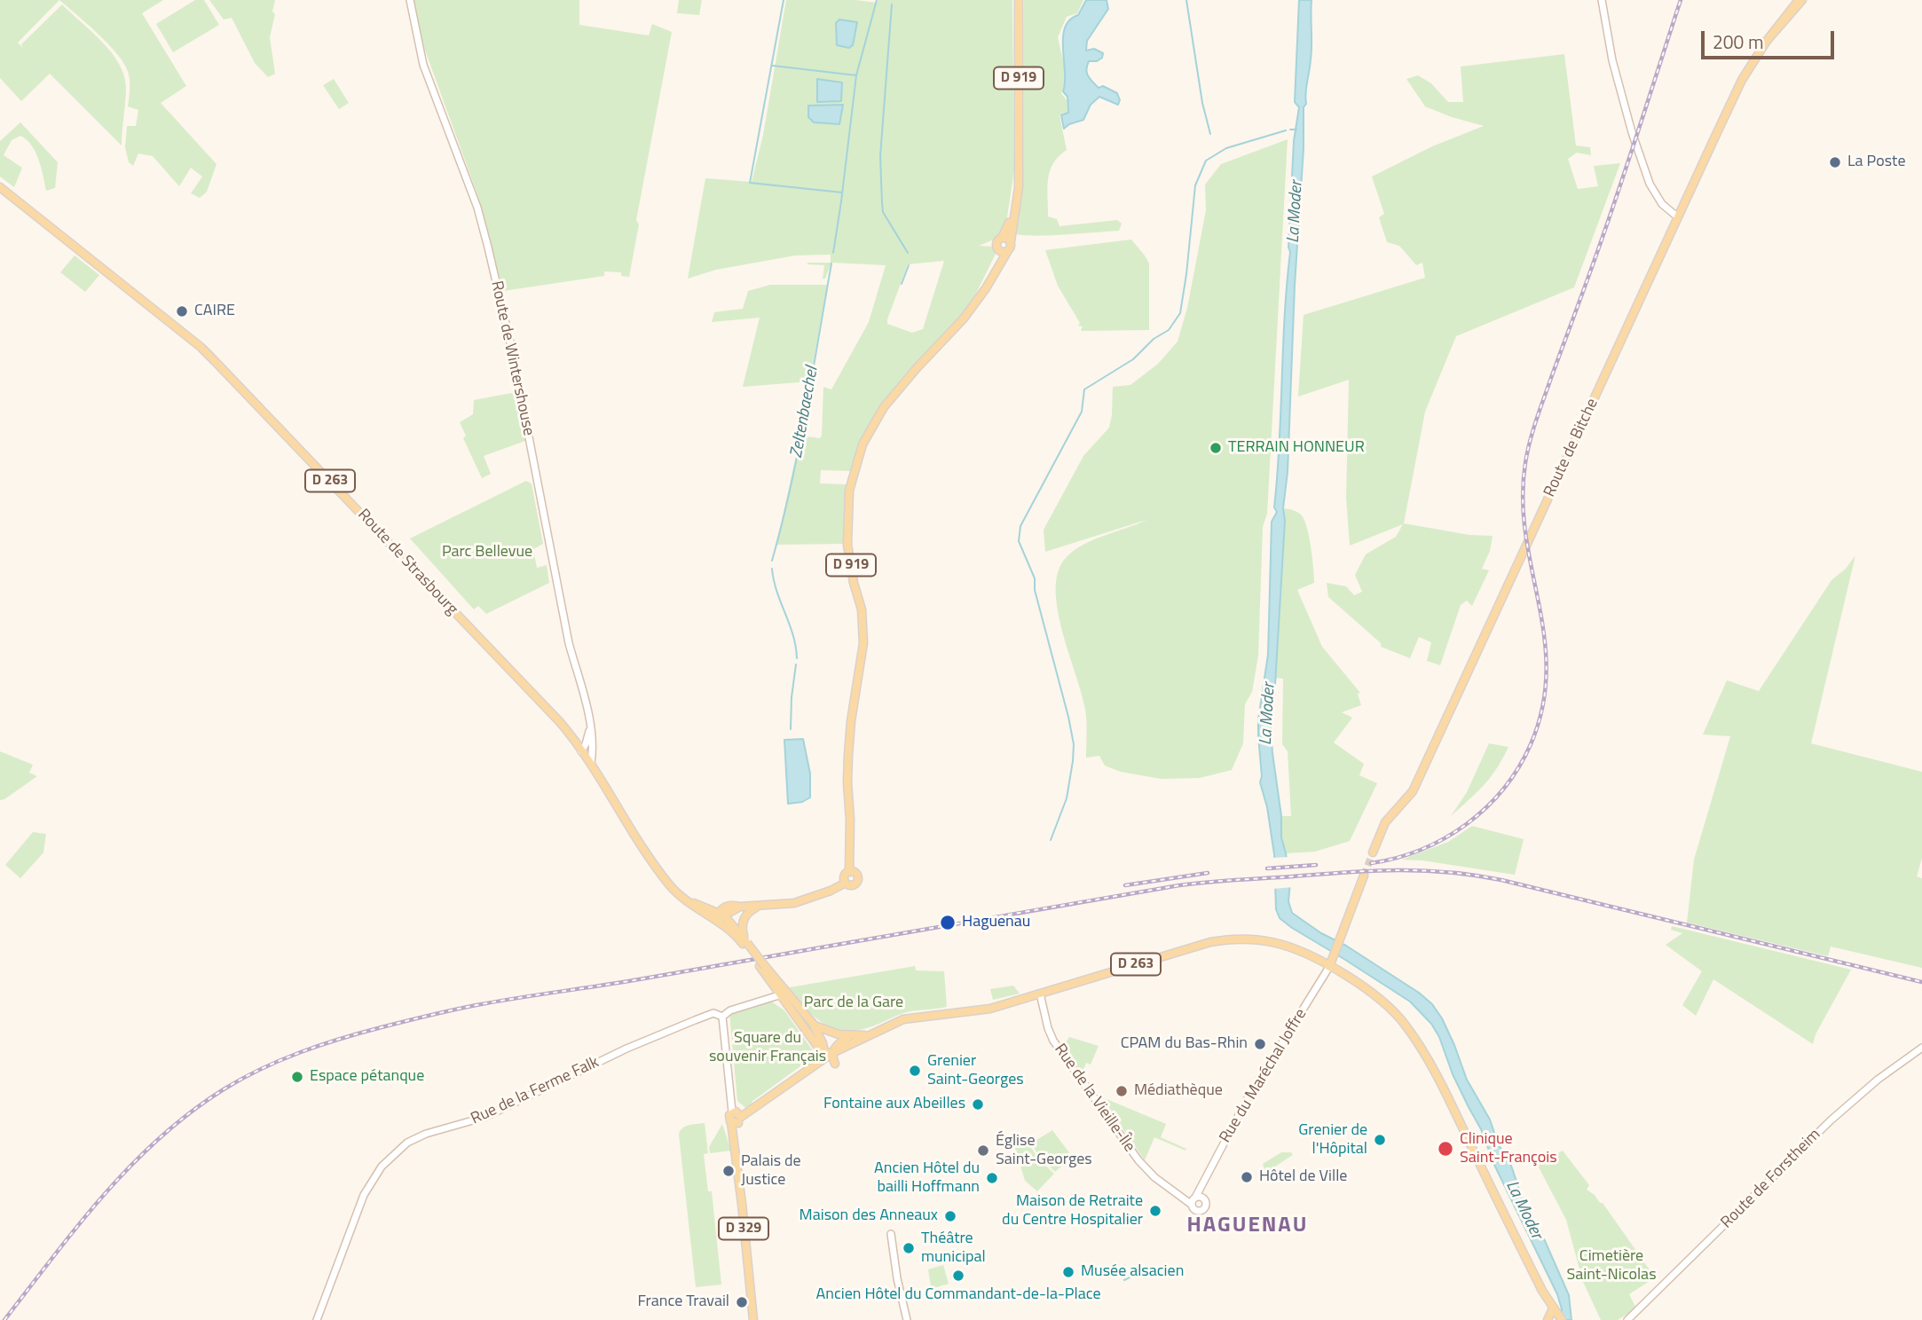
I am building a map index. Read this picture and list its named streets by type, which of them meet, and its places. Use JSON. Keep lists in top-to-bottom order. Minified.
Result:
{"streets":{"main road":["D 919","Route de Bitche","D 263","Route de Strasbourg","D 329"],"street":["Route de Wintershouse","Rue du Maréchal Joffre","Rue de la Ferme Falk","Rue de la Vieille-Île","Route de Forstheim"]},"crossings":[["Route de Wintershouse","Route de Strasbourg"],["D 263","Route de Strasbourg"],["D 263","Rue du Maréchal Joffre"],["D 263","Rue de la Vieille-Île"],["Route de Strasbourg","Rue de la Ferme Falk"],["Rue du Maréchal Joffre","Rue de la Vieille-Île"]],"districts":["HAGUENAU"],"water":["La Moder","Zeltenbaechel"],"parks":["Parc Bellevue","Parc de la Gare","Square du souvenir Français","Cimetière Saint-Nicolas"],"places":["La Poste","CAIRE","TERRAIN HONNEUR","Haguenau","CPAM du Bas-Rhin","Grenier Saint-Georges","Espace pétanque","Médiathèque","Fontaine aux Abeilles","Grenier de l'Hôpital","Clinique Saint-François","Église Saint-Georges","Palais de Justice","Hôtel de Ville","Ancien Hôtel du bailli Hoffmann","Maison de Retraite du Centre Hospitalier","Maison des Anneaux","Théâtre municipal","Musée alsacien","Ancien Hôtel du Commandant-de-la-Place","France Travail"],"scale_bar":"200 m"}
